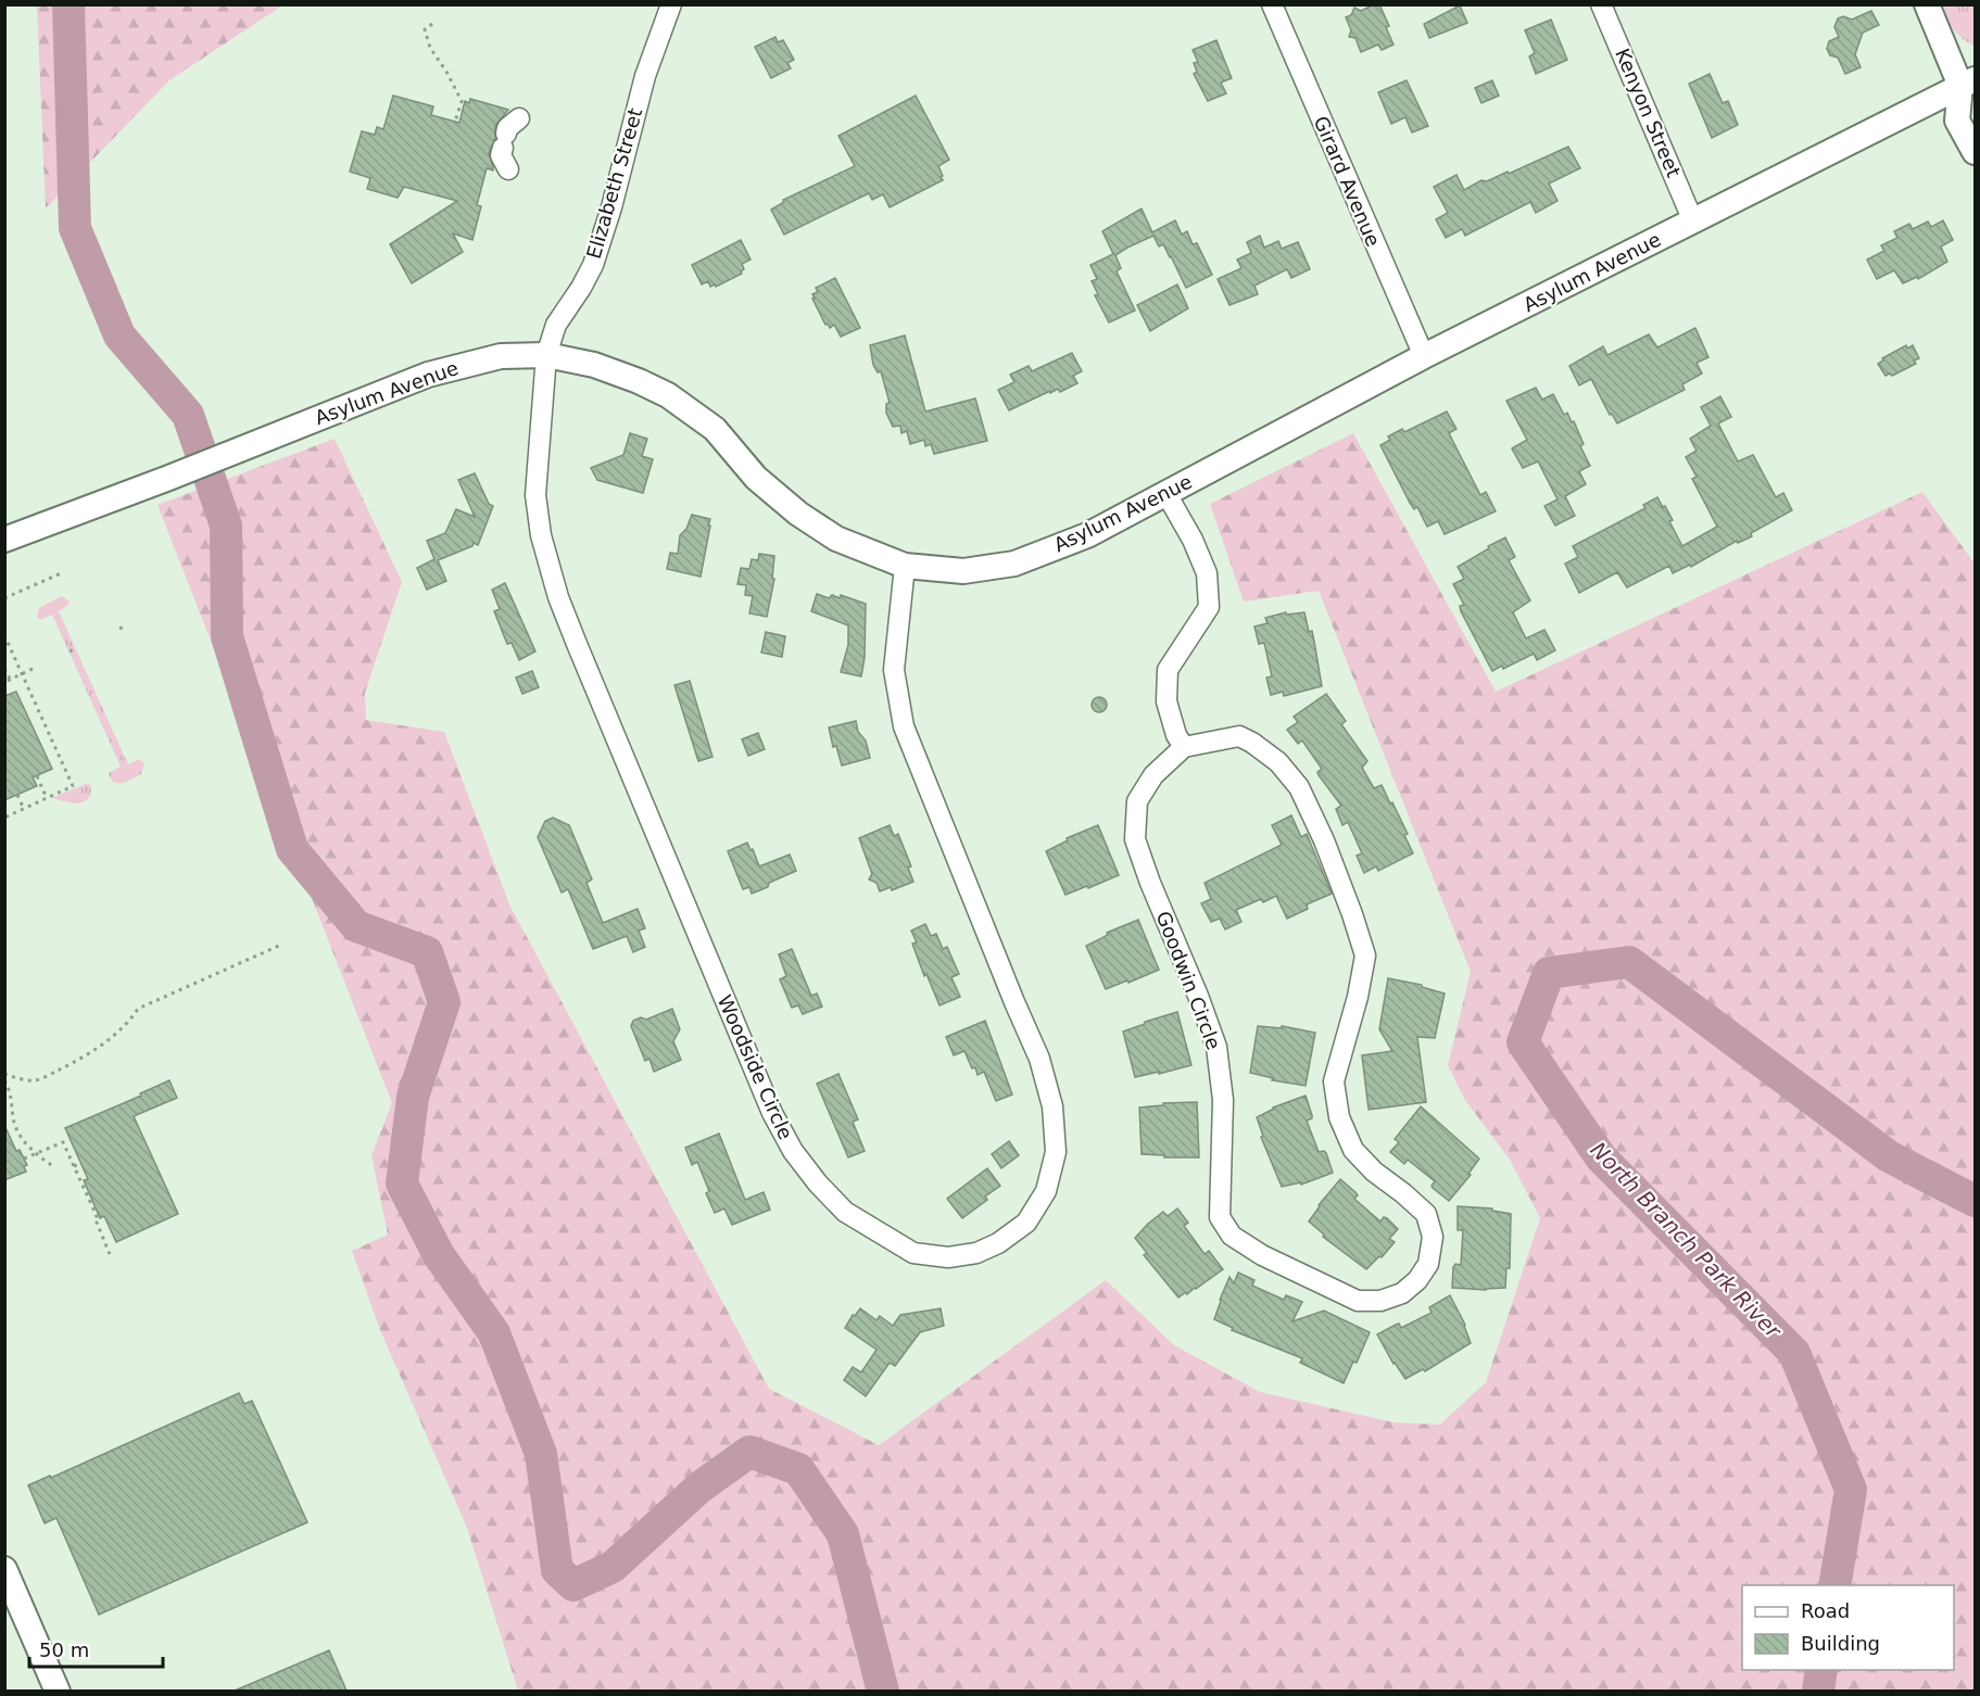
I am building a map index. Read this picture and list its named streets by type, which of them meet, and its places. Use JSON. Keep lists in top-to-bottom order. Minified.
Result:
{"streets":{"main road":["Asylum Avenue"],"street":["Kenyon Street","Girard Avenue","Elizabeth Street","Goodwin Circle","Woodside Circle"]},"crossings":[["Kenyon Street","Asylum Avenue"],["Girard Avenue","Asylum Avenue"],["Elizabeth Street","Asylum Avenue"],["Elizabeth Street","Woodside Circle"],["Asylum Avenue","Woodside Circle"]],"water":["North Branch Park River"],"legend":["Road","Building"],"scale_bar":"50 m"}
